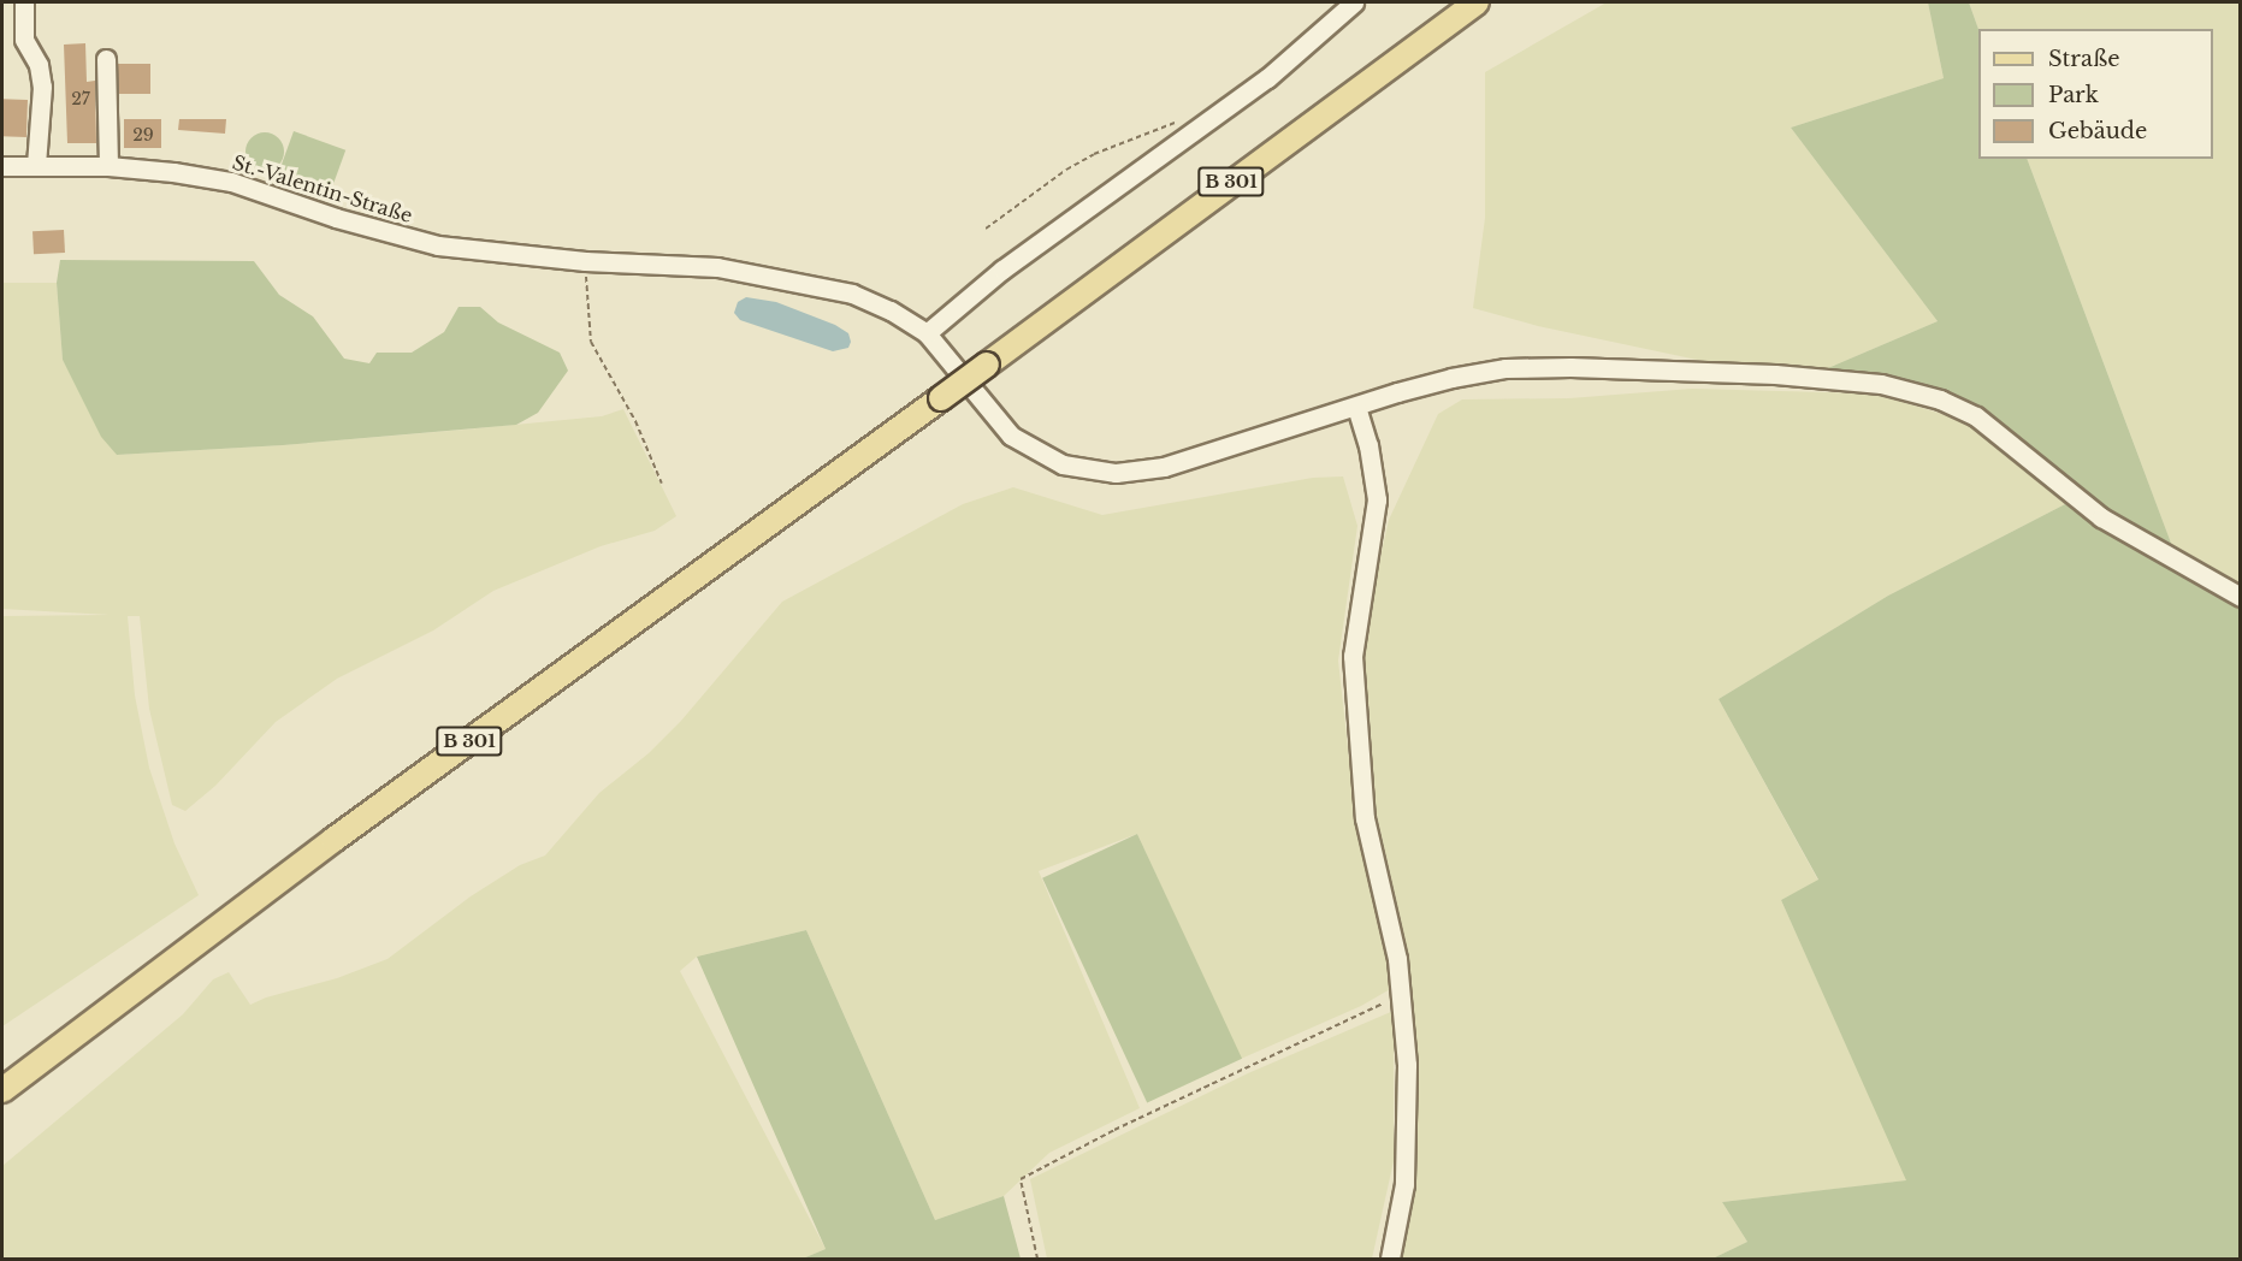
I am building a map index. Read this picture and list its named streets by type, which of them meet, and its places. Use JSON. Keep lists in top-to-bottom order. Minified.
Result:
{"streets":{"main road":["B 301"],"street":["St.-Valentin-Straße"]},"house_numbers":["27","29"],"legend":["Straße","Park","Gebäude"]}
